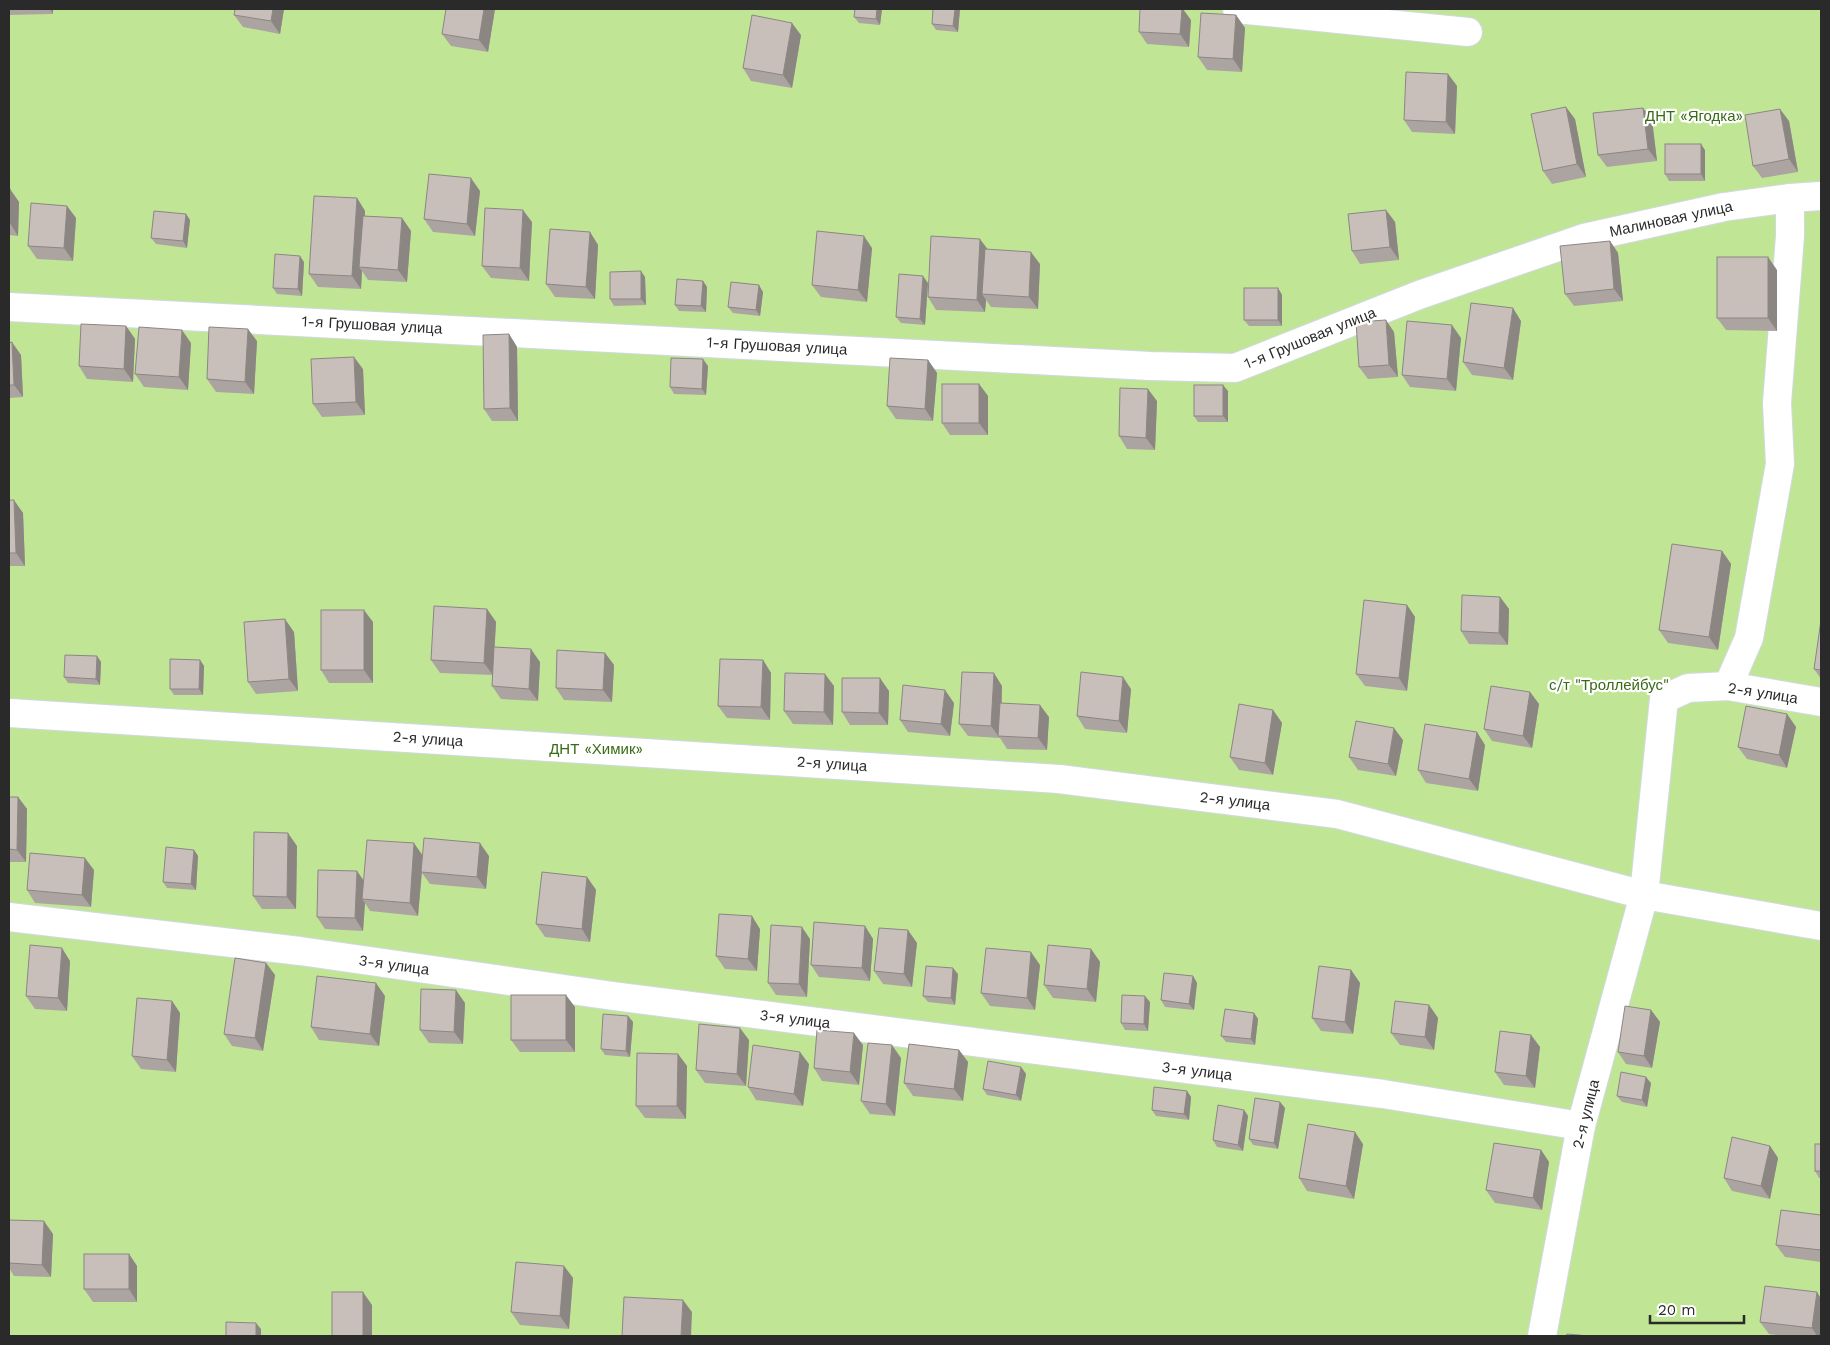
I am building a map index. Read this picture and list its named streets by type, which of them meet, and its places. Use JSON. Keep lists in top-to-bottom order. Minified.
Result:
{"streets":{"street":["Малиновая улица","1-я Грушовая улица","2-я улица","3-я улица"]},"crossings":[["Малиновая улица","1-я Грушовая улица"],["2-я улица","3-я улица"]],"parks":["ДНТ «Ягодка»","с/т \"Троллейбус\"","ДНТ «Химик»"],"scale_bar":"20 m"}
